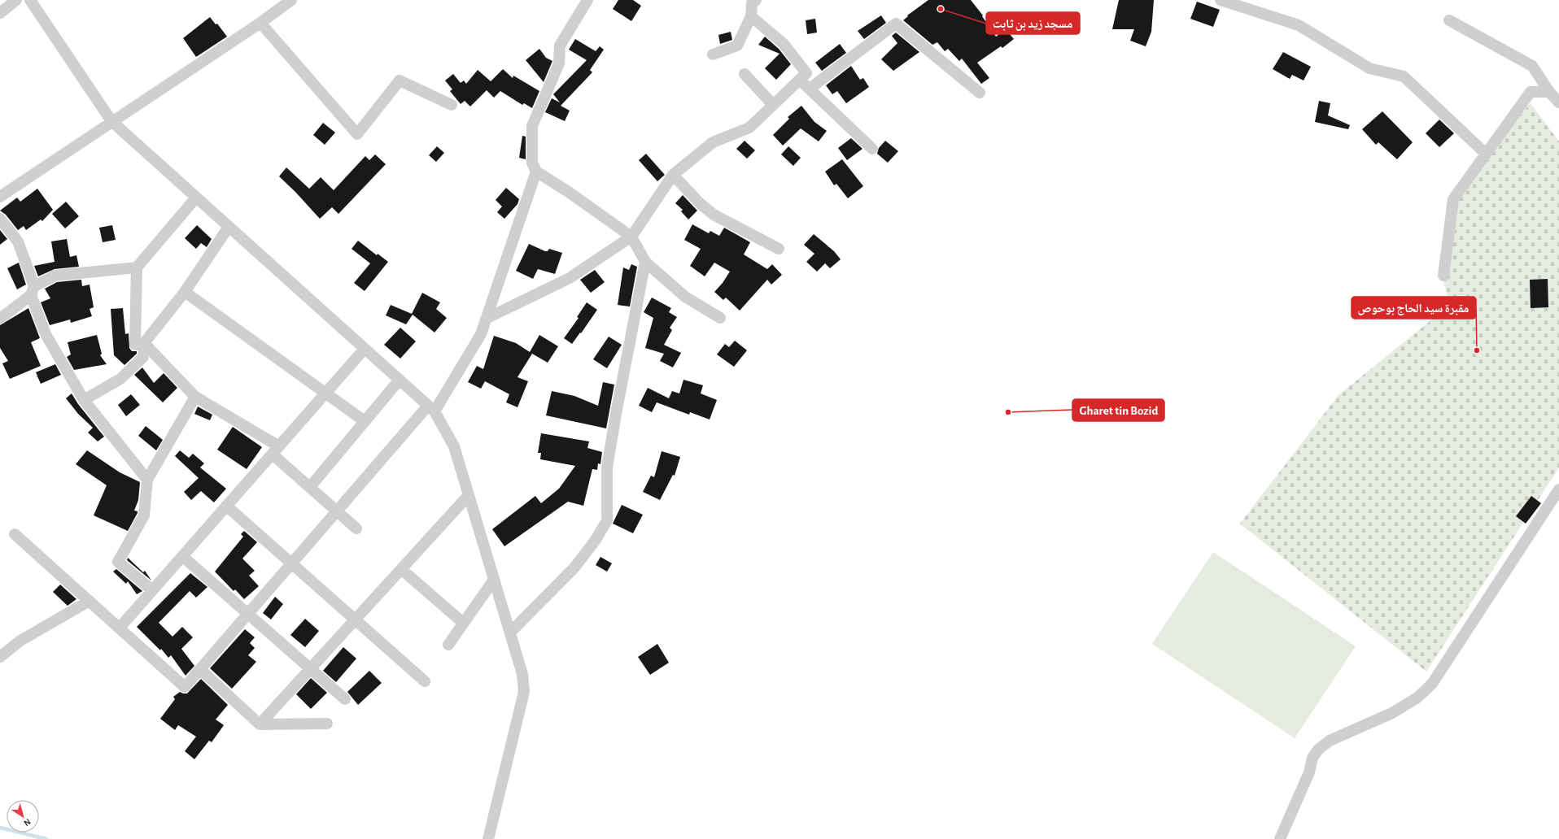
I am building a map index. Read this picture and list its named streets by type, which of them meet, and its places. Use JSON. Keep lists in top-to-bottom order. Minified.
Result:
{"places":["مسجد زيد بن ثابت","مقبرة سيد الحاج بوحوص","Gharet tin Bozid"],"north":"bottom right"}
